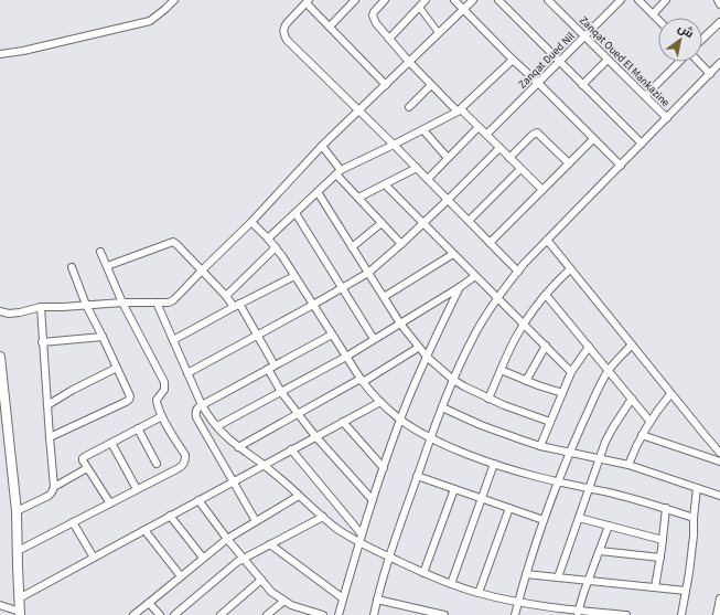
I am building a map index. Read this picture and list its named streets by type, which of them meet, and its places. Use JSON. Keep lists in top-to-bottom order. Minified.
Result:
{"streets":{"street":["Zanqat Dued Nil","Zanqat Oued El Mankazine"]},"crossings":[["Zanqat Dued Nil","Zanqat Oued El Mankazine"]],"north":"top right"}
